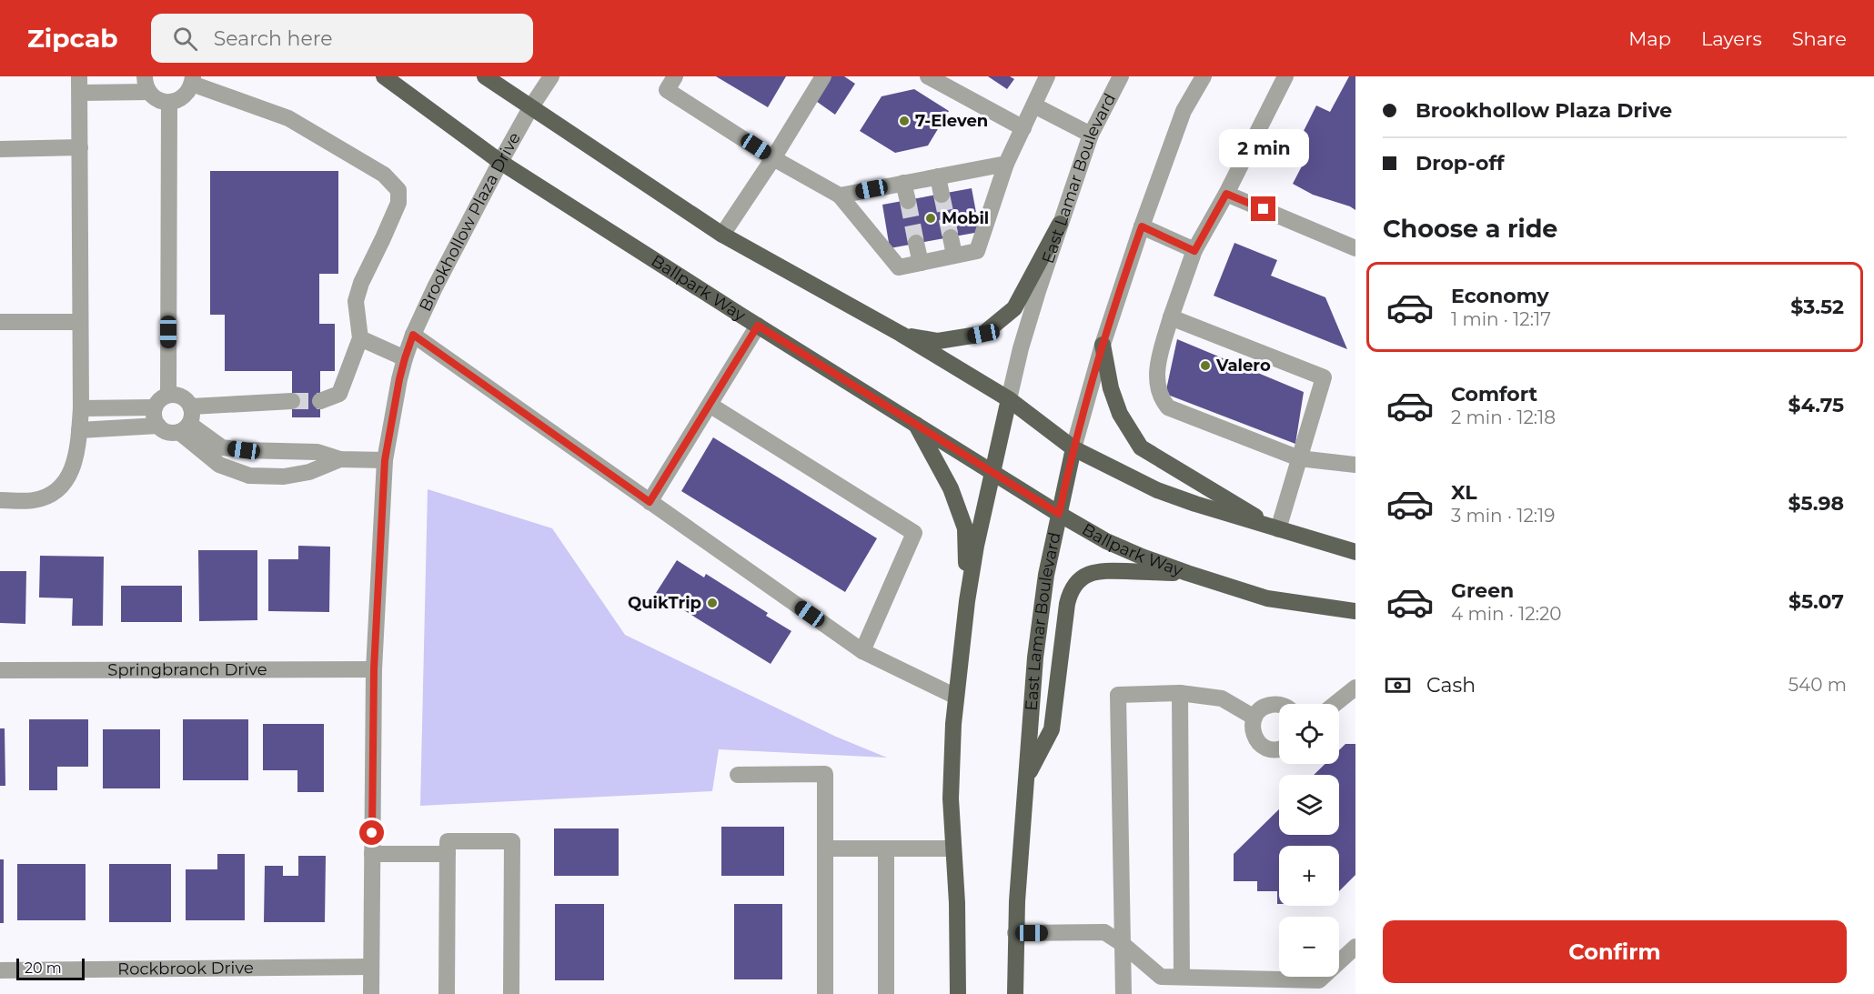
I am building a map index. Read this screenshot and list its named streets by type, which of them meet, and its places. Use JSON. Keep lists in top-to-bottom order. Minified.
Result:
{"streets":{"main road":["East Lamar Boulevard","Ballpark Way"],"street":["Brookhollow Plaza Drive","Springbranch Drive","Rockbrook Drive"]},"crossings":[["East Lamar Boulevard","Ballpark Way"],["Brookhollow Plaza Drive","Ballpark Way"],["Brookhollow Plaza Drive","Springbranch Drive"],["Brookhollow Plaza Drive","Rockbrook Drive"]],"places":["7-Eleven","Mobil","Valero","QuikTrip"],"scale_bar":"20 m","page":{"header":"Zipcab","search":"Search here","nav":["Map","Layers","Share"],"banner":["Brookhollow Plaza Drive","Drop-off"],"bubble":"2 min","heading":"Choose a ride","list":[{"name":"Economy","note":"1 min · 12:17","value":"$3.52"},{"name":"Comfort","note":"2 min · 12:18","value":"$4.75"},{"name":"XL","note":"3 min · 12:19","value":"$5.98"},{"name":"Green","note":"4 min · 12:20","value":"$5.07"}],"pay":["Cash","540 m"],"map_buttons":["+","−"],"buttons":"Confirm","scale":"20 m"}}
